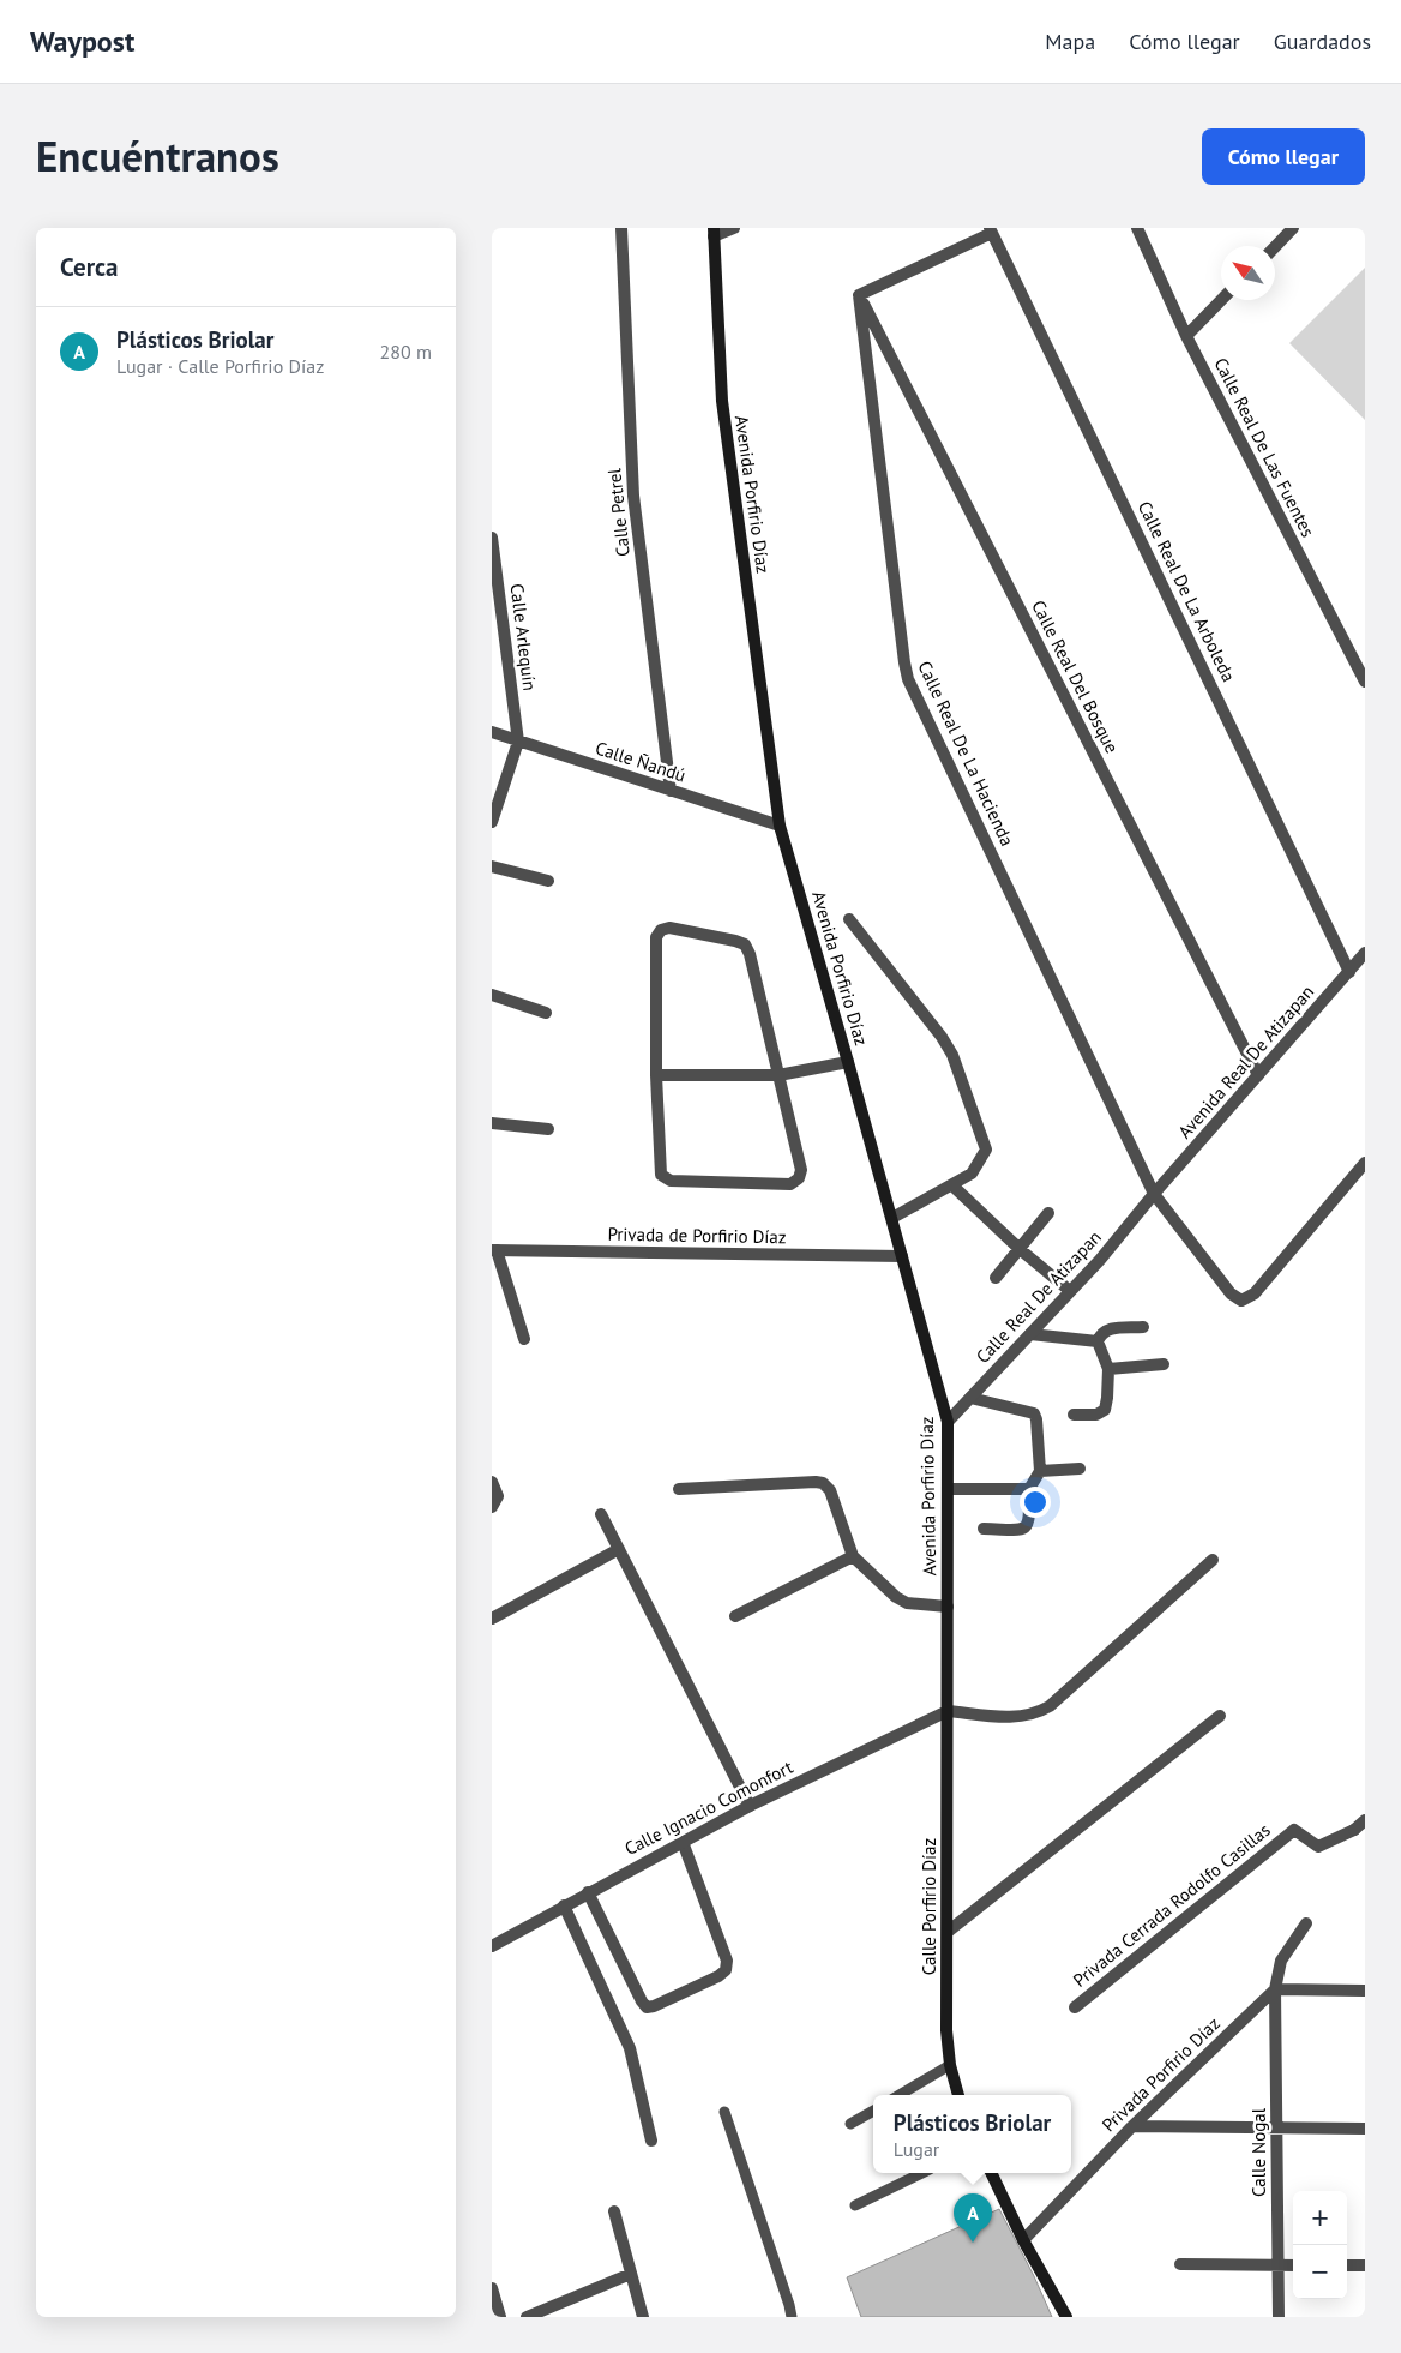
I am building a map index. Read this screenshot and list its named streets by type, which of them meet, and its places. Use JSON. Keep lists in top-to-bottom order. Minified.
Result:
{"streets":{"main road":["Avenida Porfirio Díaz","Calle Porfirio Díaz"],"street":["Calle Real De Las Fuentes","Calle Petrel","Calle Real De La Arboleda","Calle Arlequín","Calle Real Del Bosque","Calle Real De La Hacienda","Calle Ñandú","Avenida Real De Atizapan","Privada de Porfirio Díaz","Calle Real De Atizapan","Calle Ignacio Comonfort","Privada Cerrada Rodolfo Casillas","Privada Porfirio Díaz","Calle Nogal"]},"crossings":[["Avenida Porfirio Díaz","Calle Ñandú"],["Avenida Porfirio Díaz","Privada de Porfirio Díaz"],["Avenida Porfirio Díaz","Calle Real De Atizapan"],["Avenida Porfirio Díaz","Calle Ignacio Comonfort"],["Avenida Porfirio Díaz","Calle Porfirio Díaz"],["Calle Petrel","Calle Ñandú"],["Calle Real De La Arboleda","Avenida Real De Atizapan"],["Calle Arlequín","Calle Ñandú"],["Calle Real Del Bosque","Calle Real De La Hacienda"],["Calle Real Del Bosque","Avenida Real De Atizapan"],["Calle Real De La Hacienda","Avenida Real De Atizapan"],["Calle Real De La Hacienda","Calle Real De Atizapan"],["Avenida Real De Atizapan","Calle Real De Atizapan"],["Calle Ignacio Comonfort","Calle Porfirio Díaz"],["Privada Porfirio Díaz","Calle Nogal"]],"north":"top left","page":{"header":"Waypost","nav":["Mapa","Cómo llegar","Guardados"],"title":"Encuéntranos","buttons":"Cómo llegar","heading":"Cerca","list":[{"mark":"A","name":"Plásticos Briolar","note":"Lugar · Calle Porfirio Díaz","value":"280 m"}],"popup":["Plásticos Briolar","Lugar"],"map_buttons":["+","−"],"pins":"A"}}
